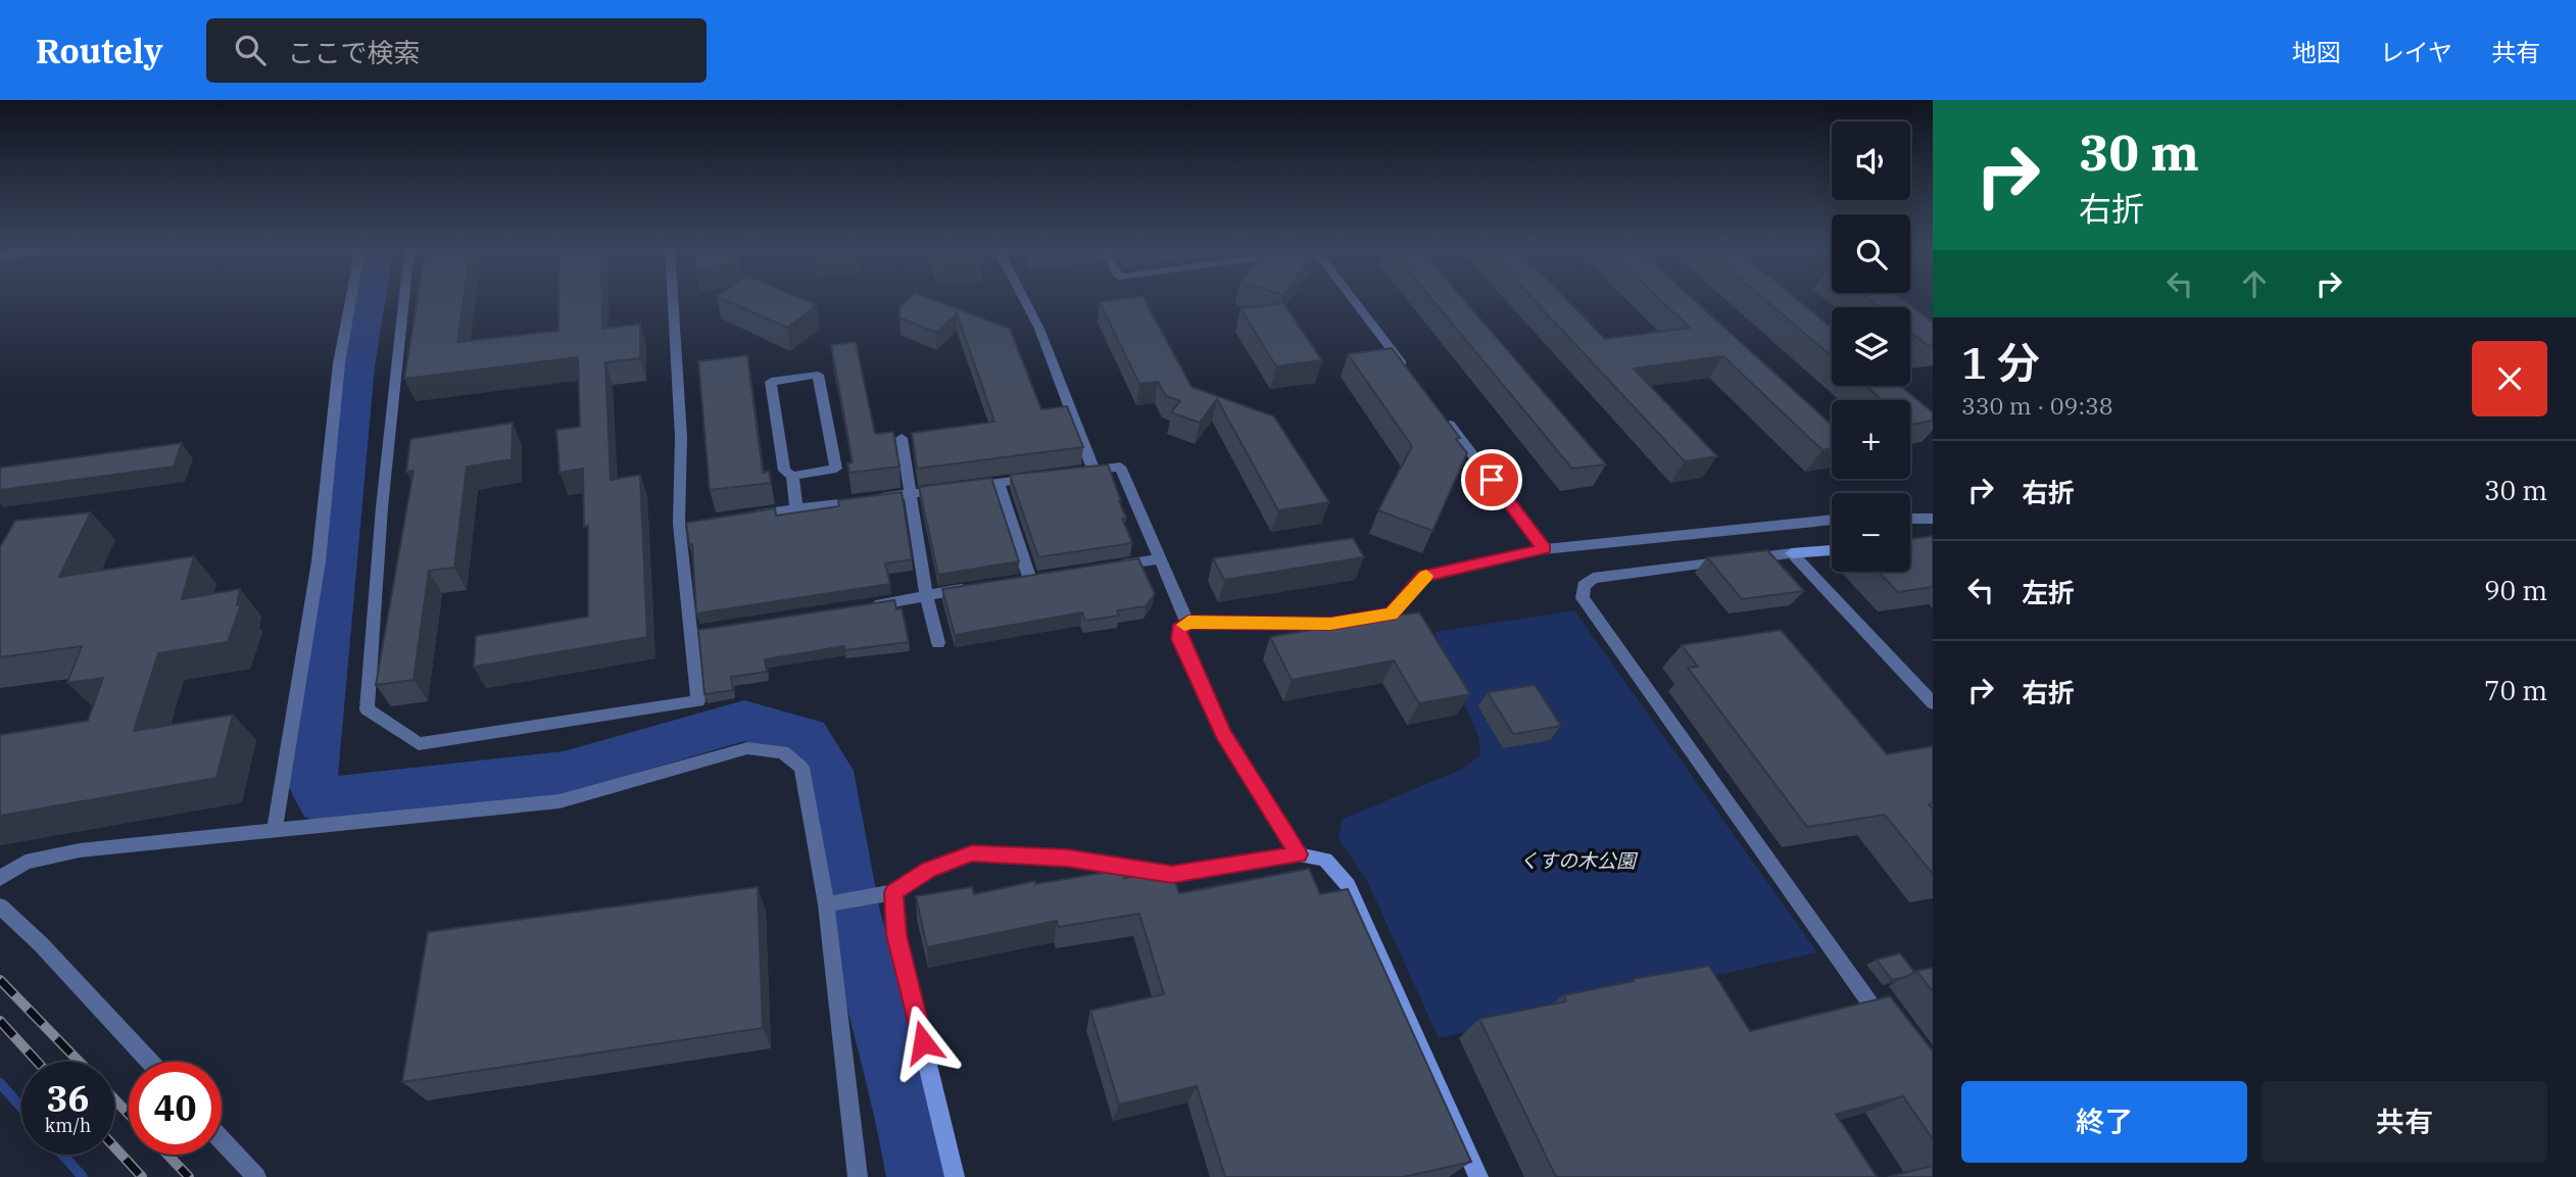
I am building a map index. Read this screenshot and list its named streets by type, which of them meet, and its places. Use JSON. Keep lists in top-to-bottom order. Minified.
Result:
{"parks":["くすの木公園"],"page":{"header":"Routely","search":"ここで検索","nav":["地図","レイヤ","共有"],"turn":["30 m","右折"],"map_buttons":["+","−"],"heading":["1 分","330 m · 09:38"],"list":[{"name":"右折","value":"30 m"},{"name":"左折","value":"90 m"},{"name":"右折","value":"70 m"}],"speed":"36 km/h","limit":"40","buttons":["終了","共有"]}}
